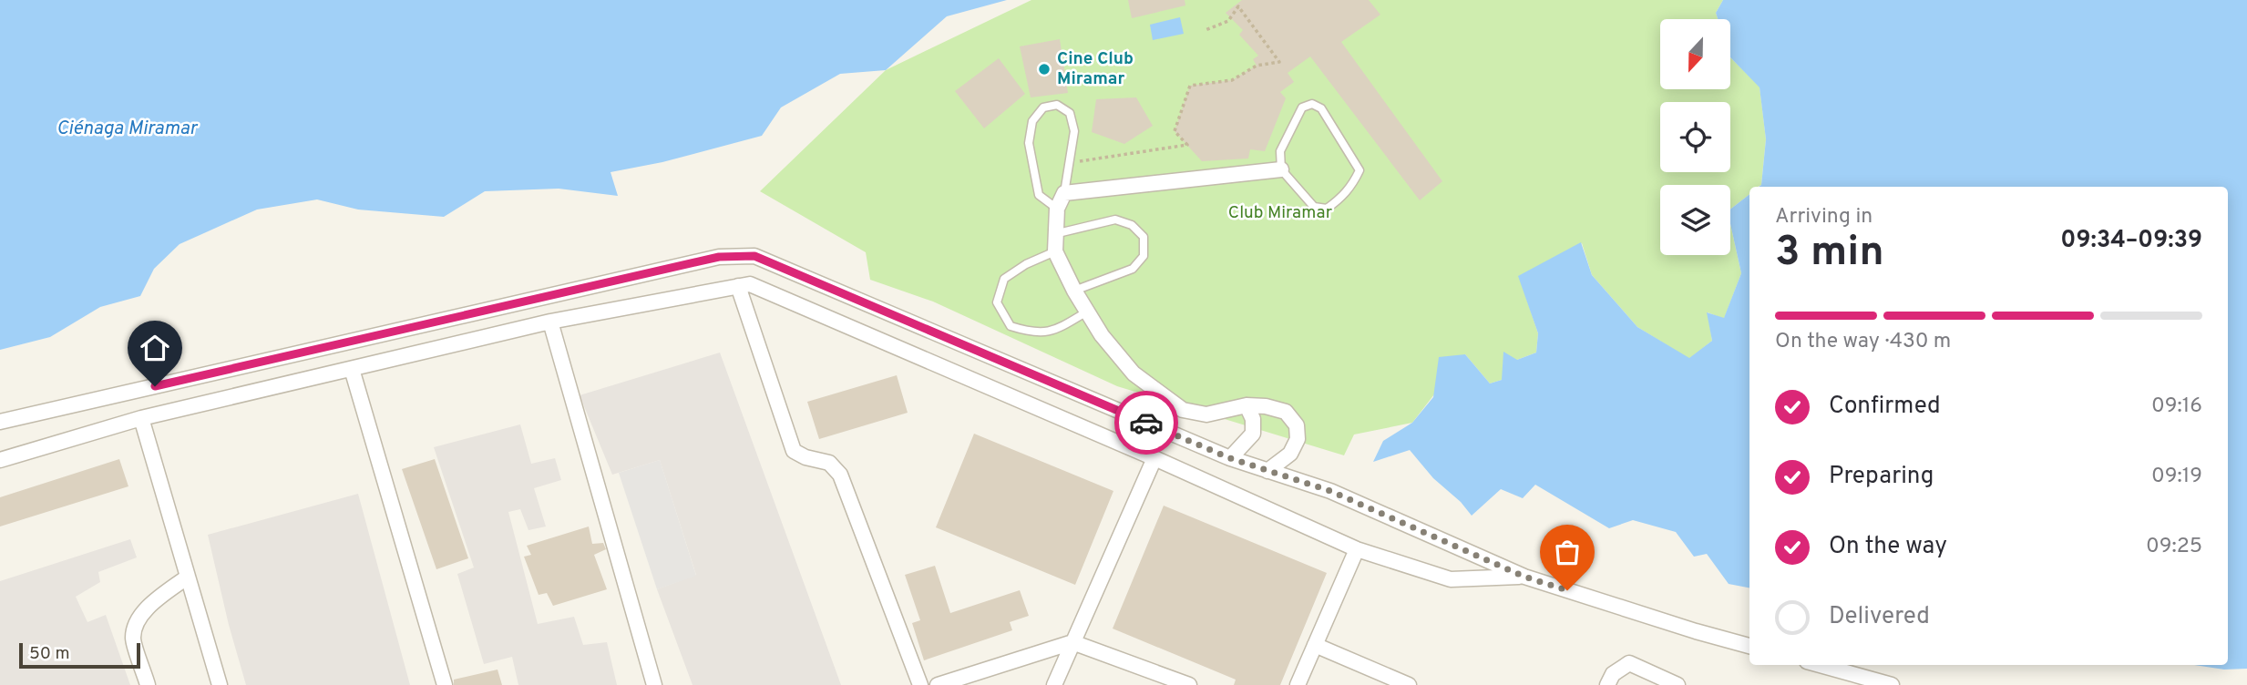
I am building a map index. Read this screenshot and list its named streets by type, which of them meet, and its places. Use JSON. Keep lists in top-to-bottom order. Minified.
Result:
{"water":["Ciénaga Miramar"],"parks":["Club Miramar"],"places":["Cine Club Miramar"],"scale_bar":"50 m","north":"bottom","page":{"heading":["3 min","Arriving in","09:34–09:39"],"bar":"On the way · 430 m","list":[["Confirmed","09:16"],["Preparing","09:19"],["On the way","09:25"],"Delivered"],"scale":"50 m"}}
